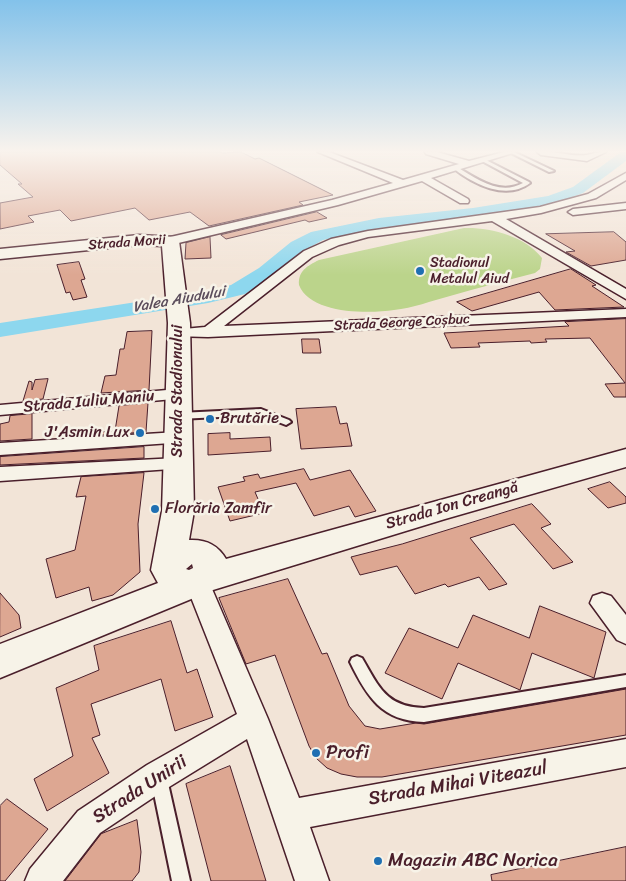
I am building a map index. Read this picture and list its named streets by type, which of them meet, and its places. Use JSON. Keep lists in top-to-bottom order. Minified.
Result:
{"streets":{"main road":["Strada Morii","Strada Stadionului","Strada Ion Creangă"],"street":["Strada George Coșbuc","Strada Iuliu Maniu","Strada Mihai Viteazul","Strada Unirii"]},"crossings":[["Strada Morii","Strada Stadionului"],["Strada George Coșbuc","Strada Stadionului"],["Strada Stadionului","Strada Iuliu Maniu"],["Strada Stadionului","Strada Ion Creangă"]],"water":["Valea Aiudului"],"places":["Stadionul Metalul Aiud","Brutărie","J'Asmin Lux","Florăria Zamfir","Profi","Magazin ABC Norica"]}
